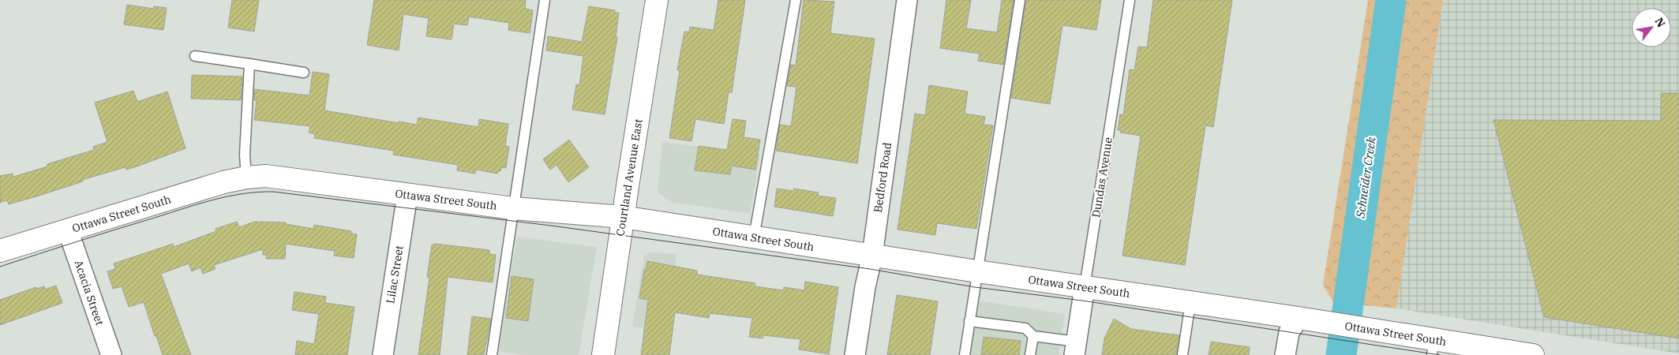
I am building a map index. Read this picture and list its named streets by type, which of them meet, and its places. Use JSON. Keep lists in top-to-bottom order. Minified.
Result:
{"streets":{"main road":["Courtland Avenue East","Ottawa Street South"],"street":["Bedford Road","Dundas Avenue","Lilac Street","Acacia Street"]},"crossings":[["Courtland Avenue East","Ottawa Street South"],["Bedford Road","Ottawa Street South"],["Dundas Avenue","Ottawa Street South"],["Ottawa Street South","Lilac Street"],["Ottawa Street South","Acacia Street"]],"water":["Schneider Creek"],"north":"top right"}
